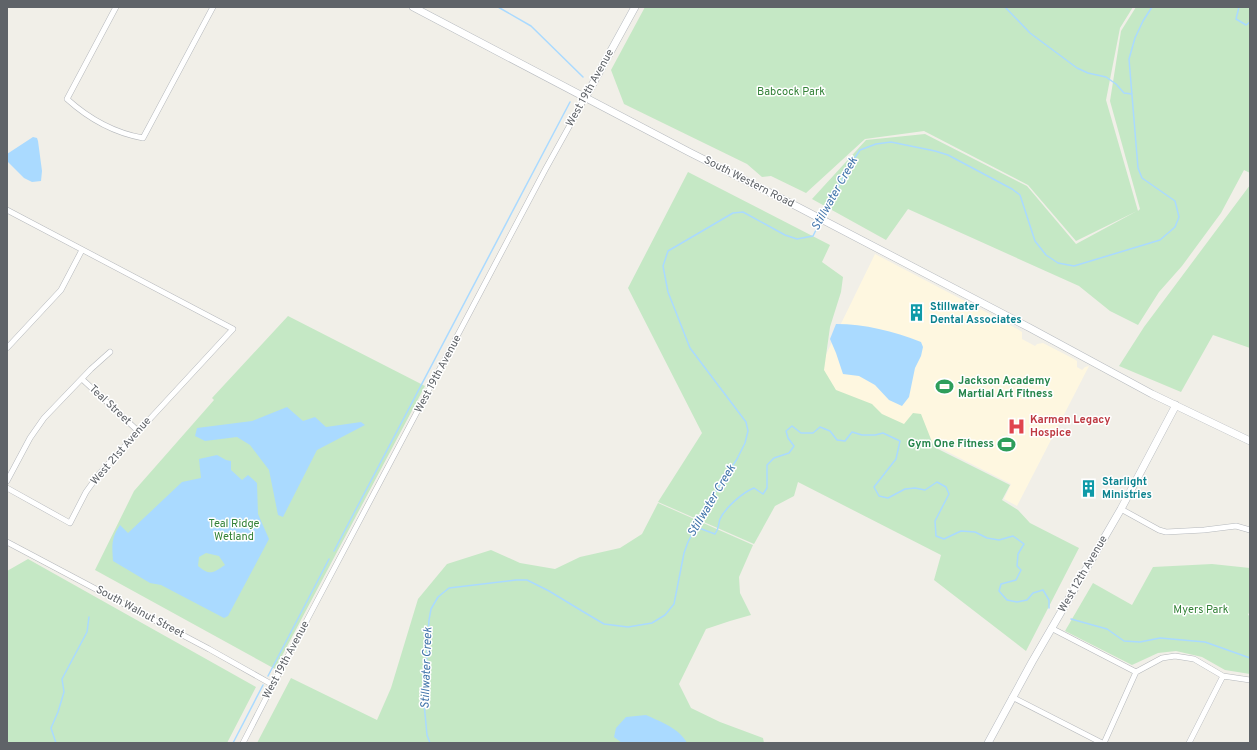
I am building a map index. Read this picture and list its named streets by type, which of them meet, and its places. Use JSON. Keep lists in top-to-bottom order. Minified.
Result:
{"streets":{"main road":["West 19th Avenue","South Western Road","West 12th Avenue"],"street":["Teal Street","West 21st Avenue","South Walnut Street"]},"crossings":[["West 19th Avenue","South Western Road"],["West 19th Avenue","South Walnut Street"],["South Western Road","West 12th Avenue"],["Teal Street","West 21st Avenue"]],"water":["Stillwater Creek"],"parks":["Babcock Park","Teal Ridge Wetland","Myers Park"],"places":{"building":["Stillwater Dental Associates","Starlight Ministries"],"sports":["Jackson Academy Martial Art Fitness","Gym One Fitness"],"hospital":["Karmen Legacy Hospice"]}}
